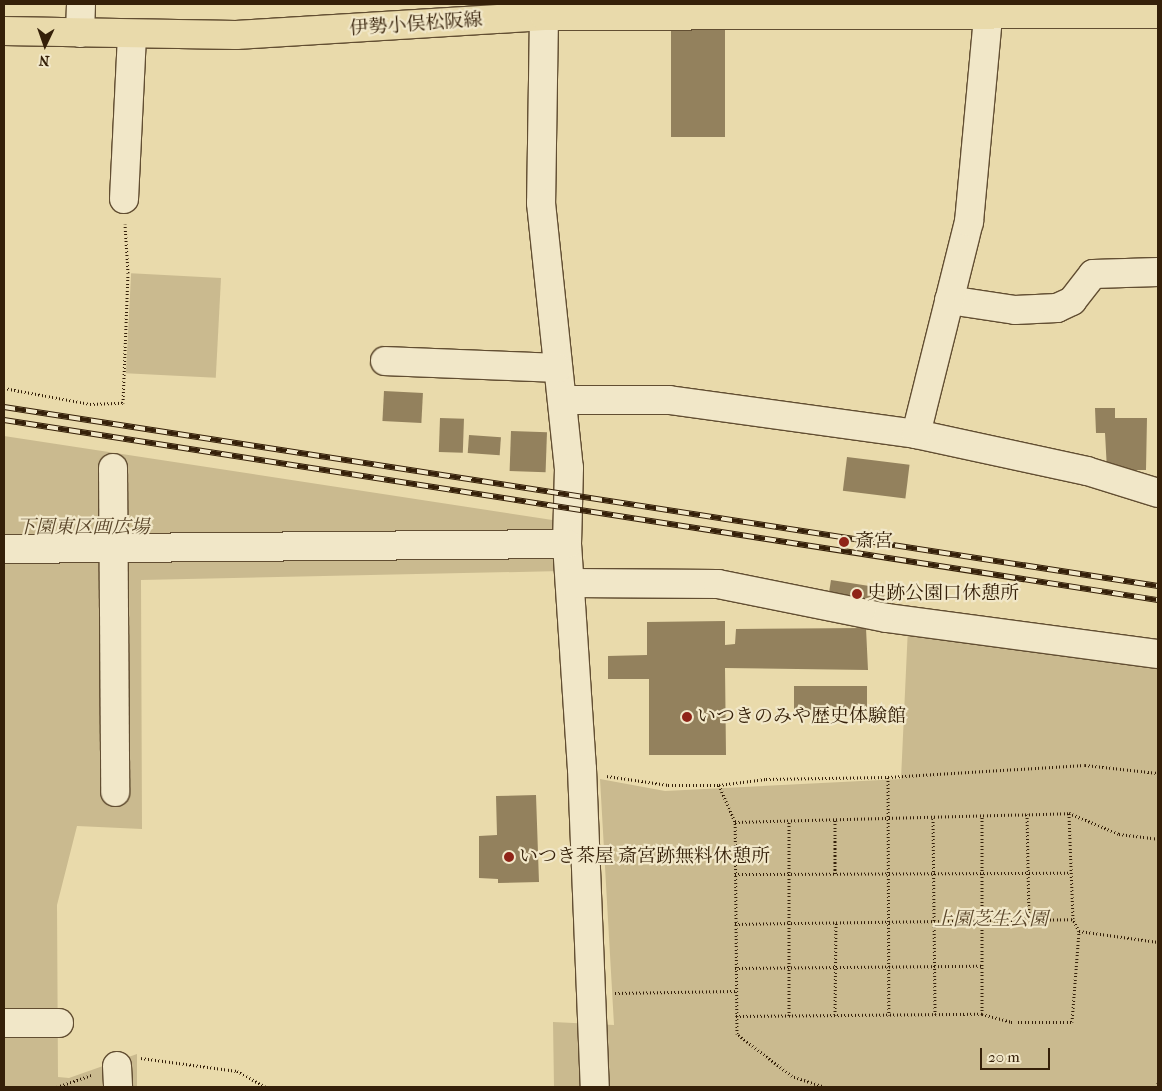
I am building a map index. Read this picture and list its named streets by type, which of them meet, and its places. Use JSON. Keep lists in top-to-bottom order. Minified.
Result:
{"streets":{"main road":["伊勢小俣松阪線"]},"parks":["下園東区画広場","上園芝生公園"],"places":["斎宮","史跡公園口休憩所","いつきのみや歴史体験館","いつき茶屋 斎宮跡無料休憩所"],"scale_bar":"20 m","north":"bottom"}
